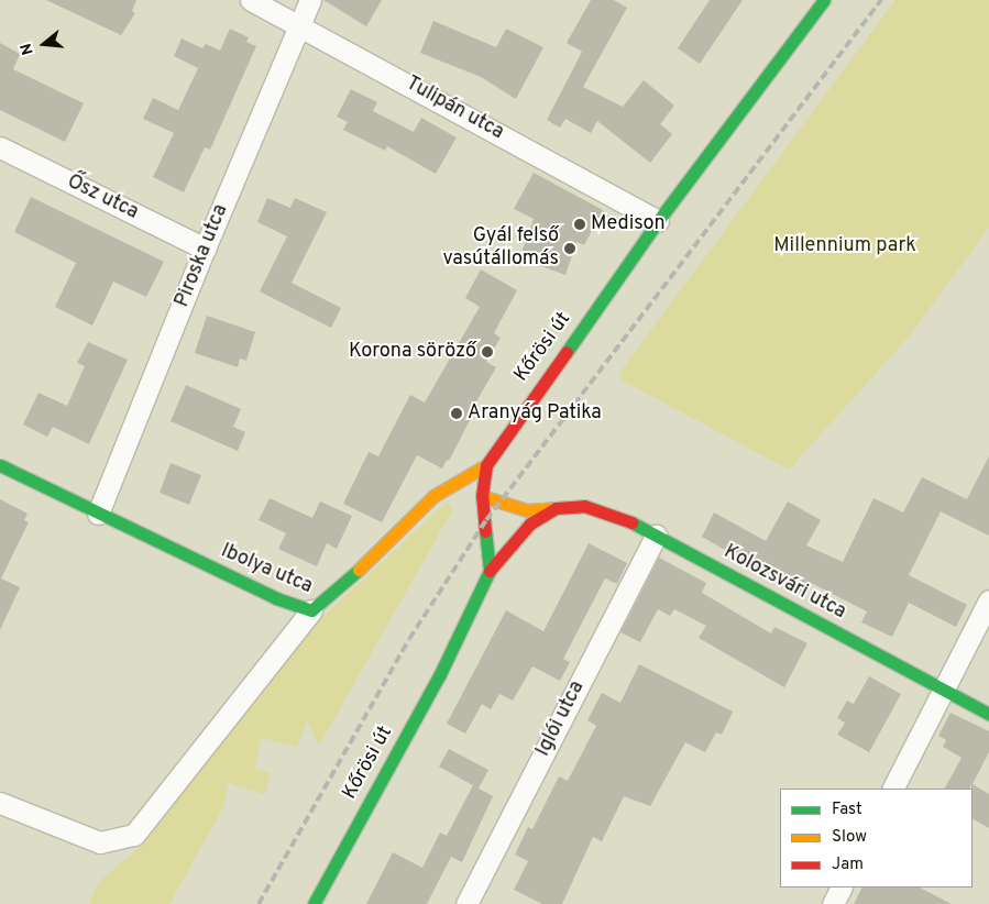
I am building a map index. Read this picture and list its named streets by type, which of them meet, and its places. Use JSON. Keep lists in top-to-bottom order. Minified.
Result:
{"streets":{"street":["Tulipán utca","Ősz utca","Piroska utca","Kőrösi út","Ibolya utca","Kolozsvári utca","Iglói utca"]},"crossings":[["Tulipán utca","Piroska utca"],["Tulipán utca","Kőrösi út"],["Ősz utca","Piroska utca"],["Piroska utca","Ibolya utca"],["Kőrösi út","Ibolya utca"],["Kőrösi út","Kolozsvári utca"],["Kolozsvári utca","Iglói utca"]],"parks":["Millennium park"],"places":["Medison","Gyál felső vasútállomás","Korona söröző","Aranyág Patika"],"legend":["Fast","Slow","Jam"],"north":"left"}
